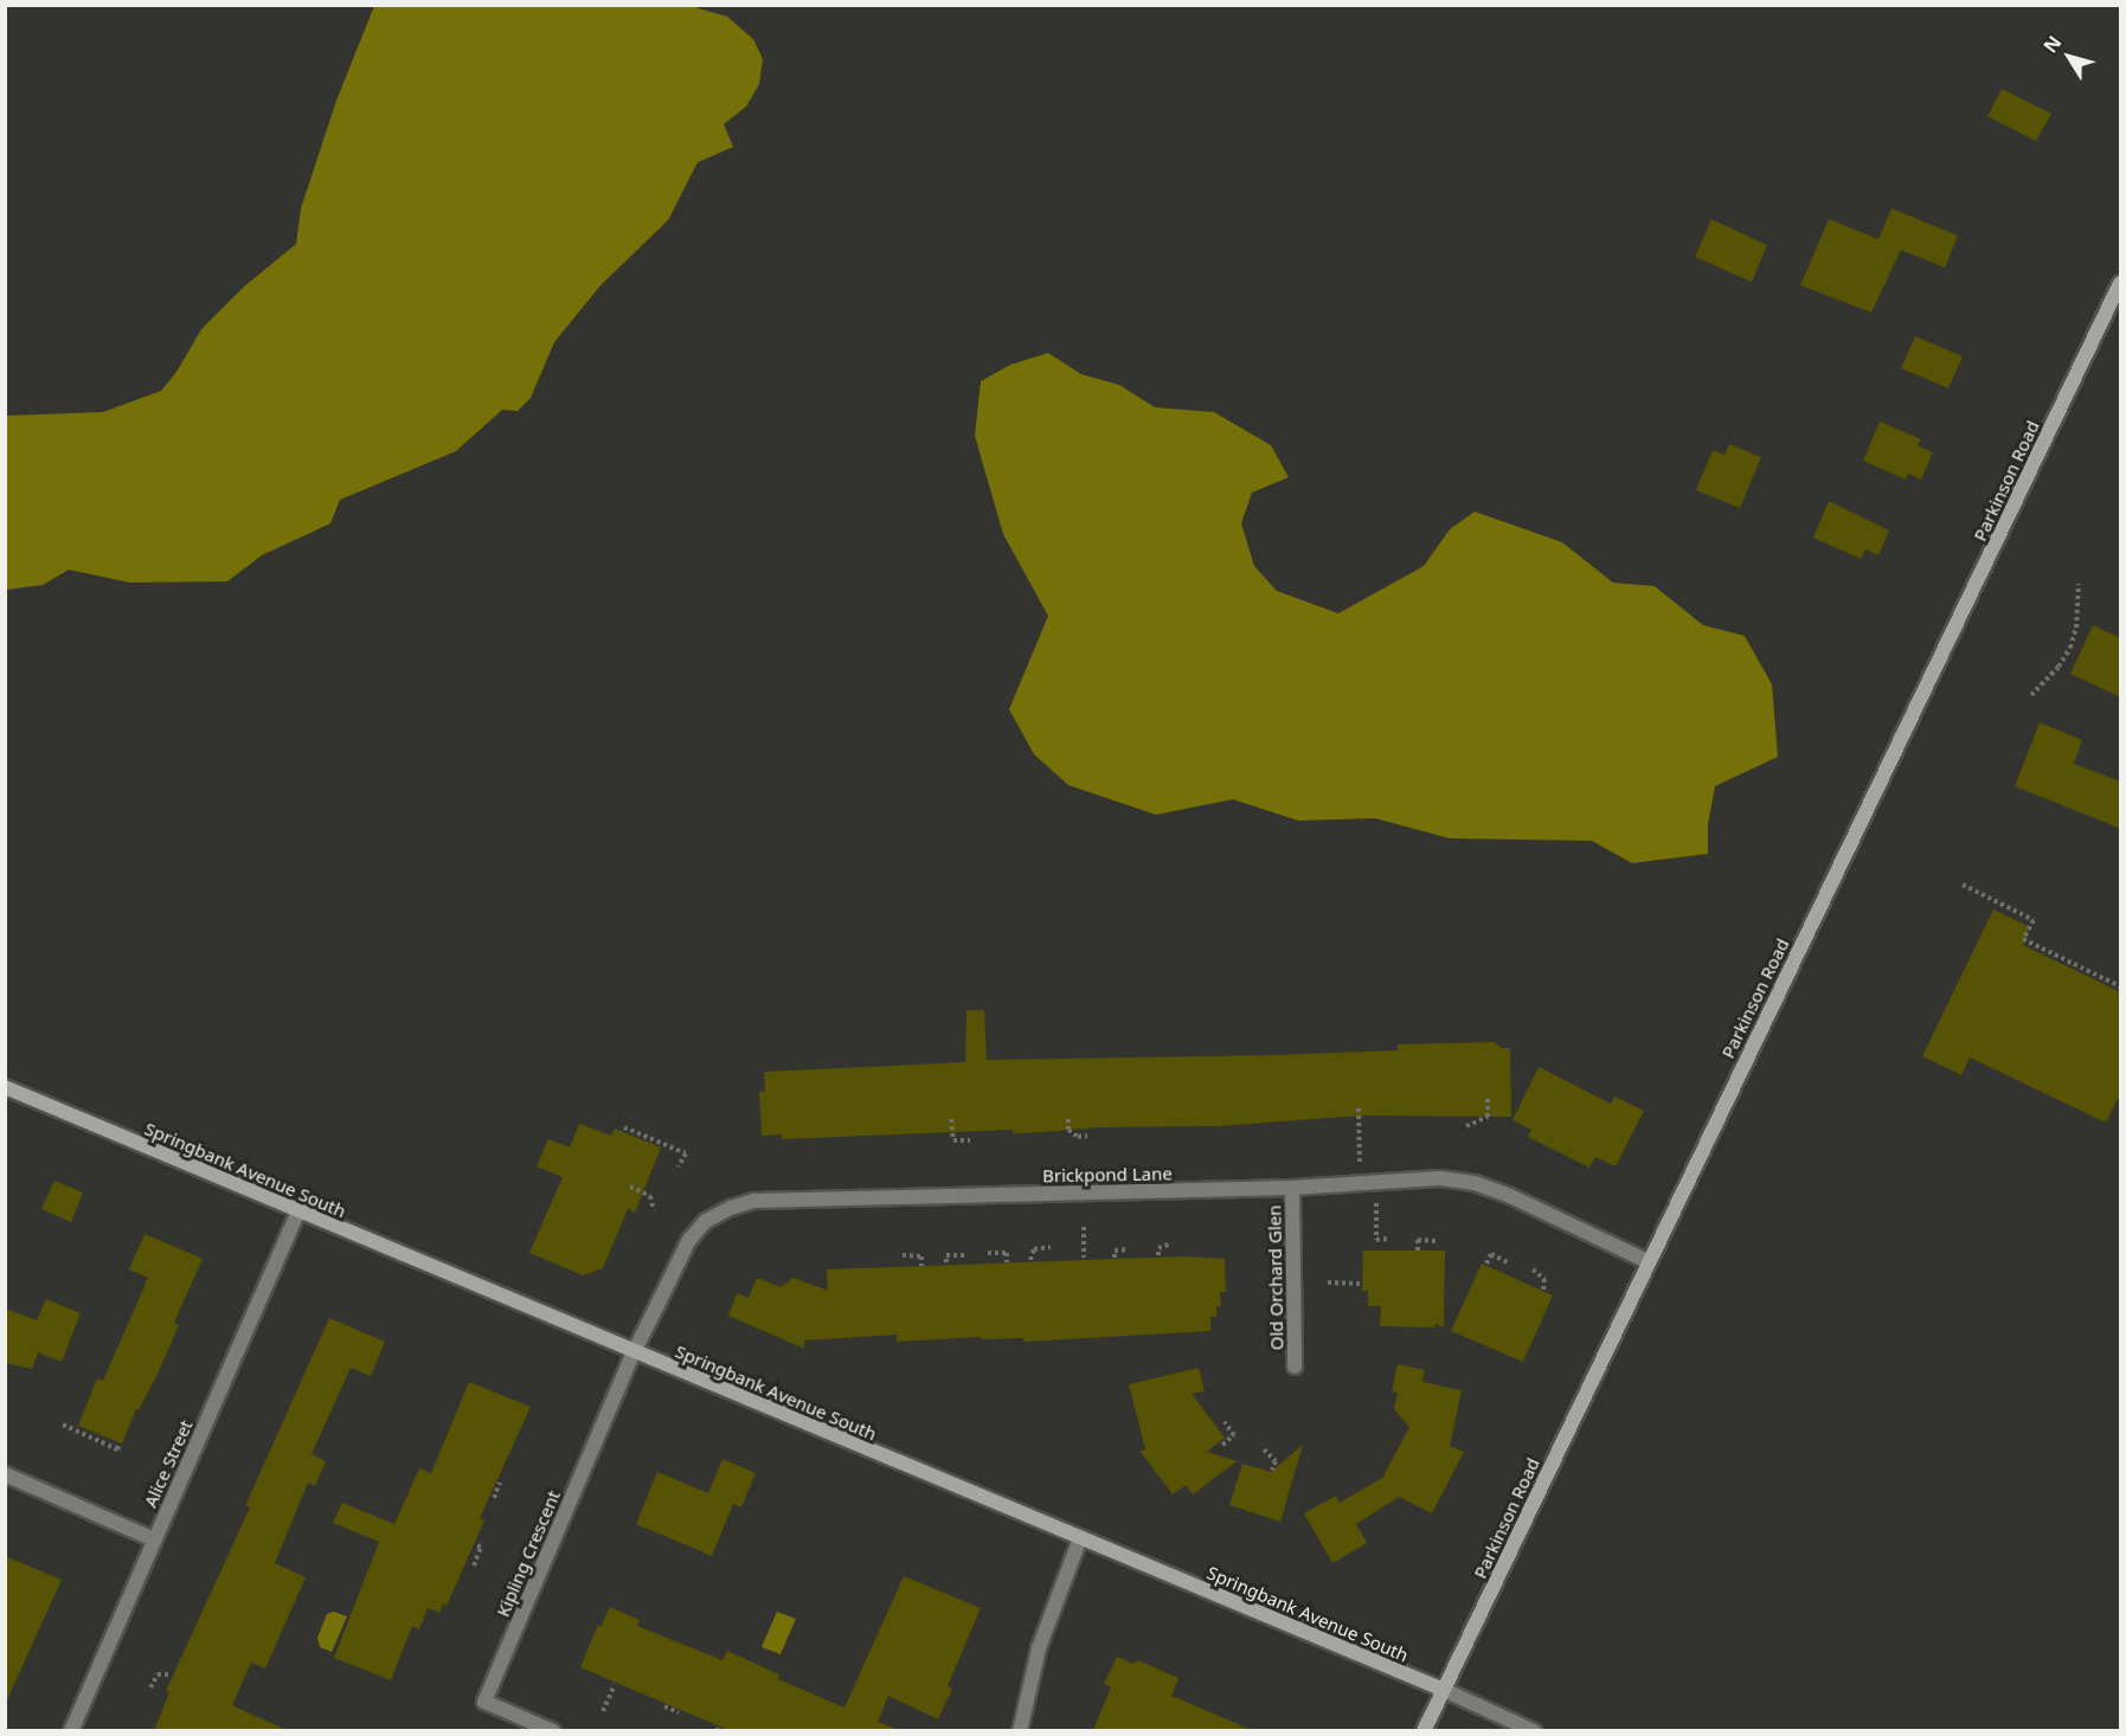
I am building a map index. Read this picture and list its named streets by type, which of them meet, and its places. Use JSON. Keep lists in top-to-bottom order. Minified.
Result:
{"streets":{"main road":["Parkinson Road","Springbank Avenue South"],"street":["Brickpond Lane","Old Orchard Glen","Alice Street","Kipling Crescent"]},"crossings":[["Parkinson Road","Springbank Avenue South"],["Parkinson Road","Brickpond Lane"],["Springbank Avenue South","Brickpond Lane"],["Springbank Avenue South","Alice Street"],["Springbank Avenue South","Kipling Crescent"],["Brickpond Lane","Old Orchard Glen"],["Brickpond Lane","Kipling Crescent"]],"north":"top left"}
